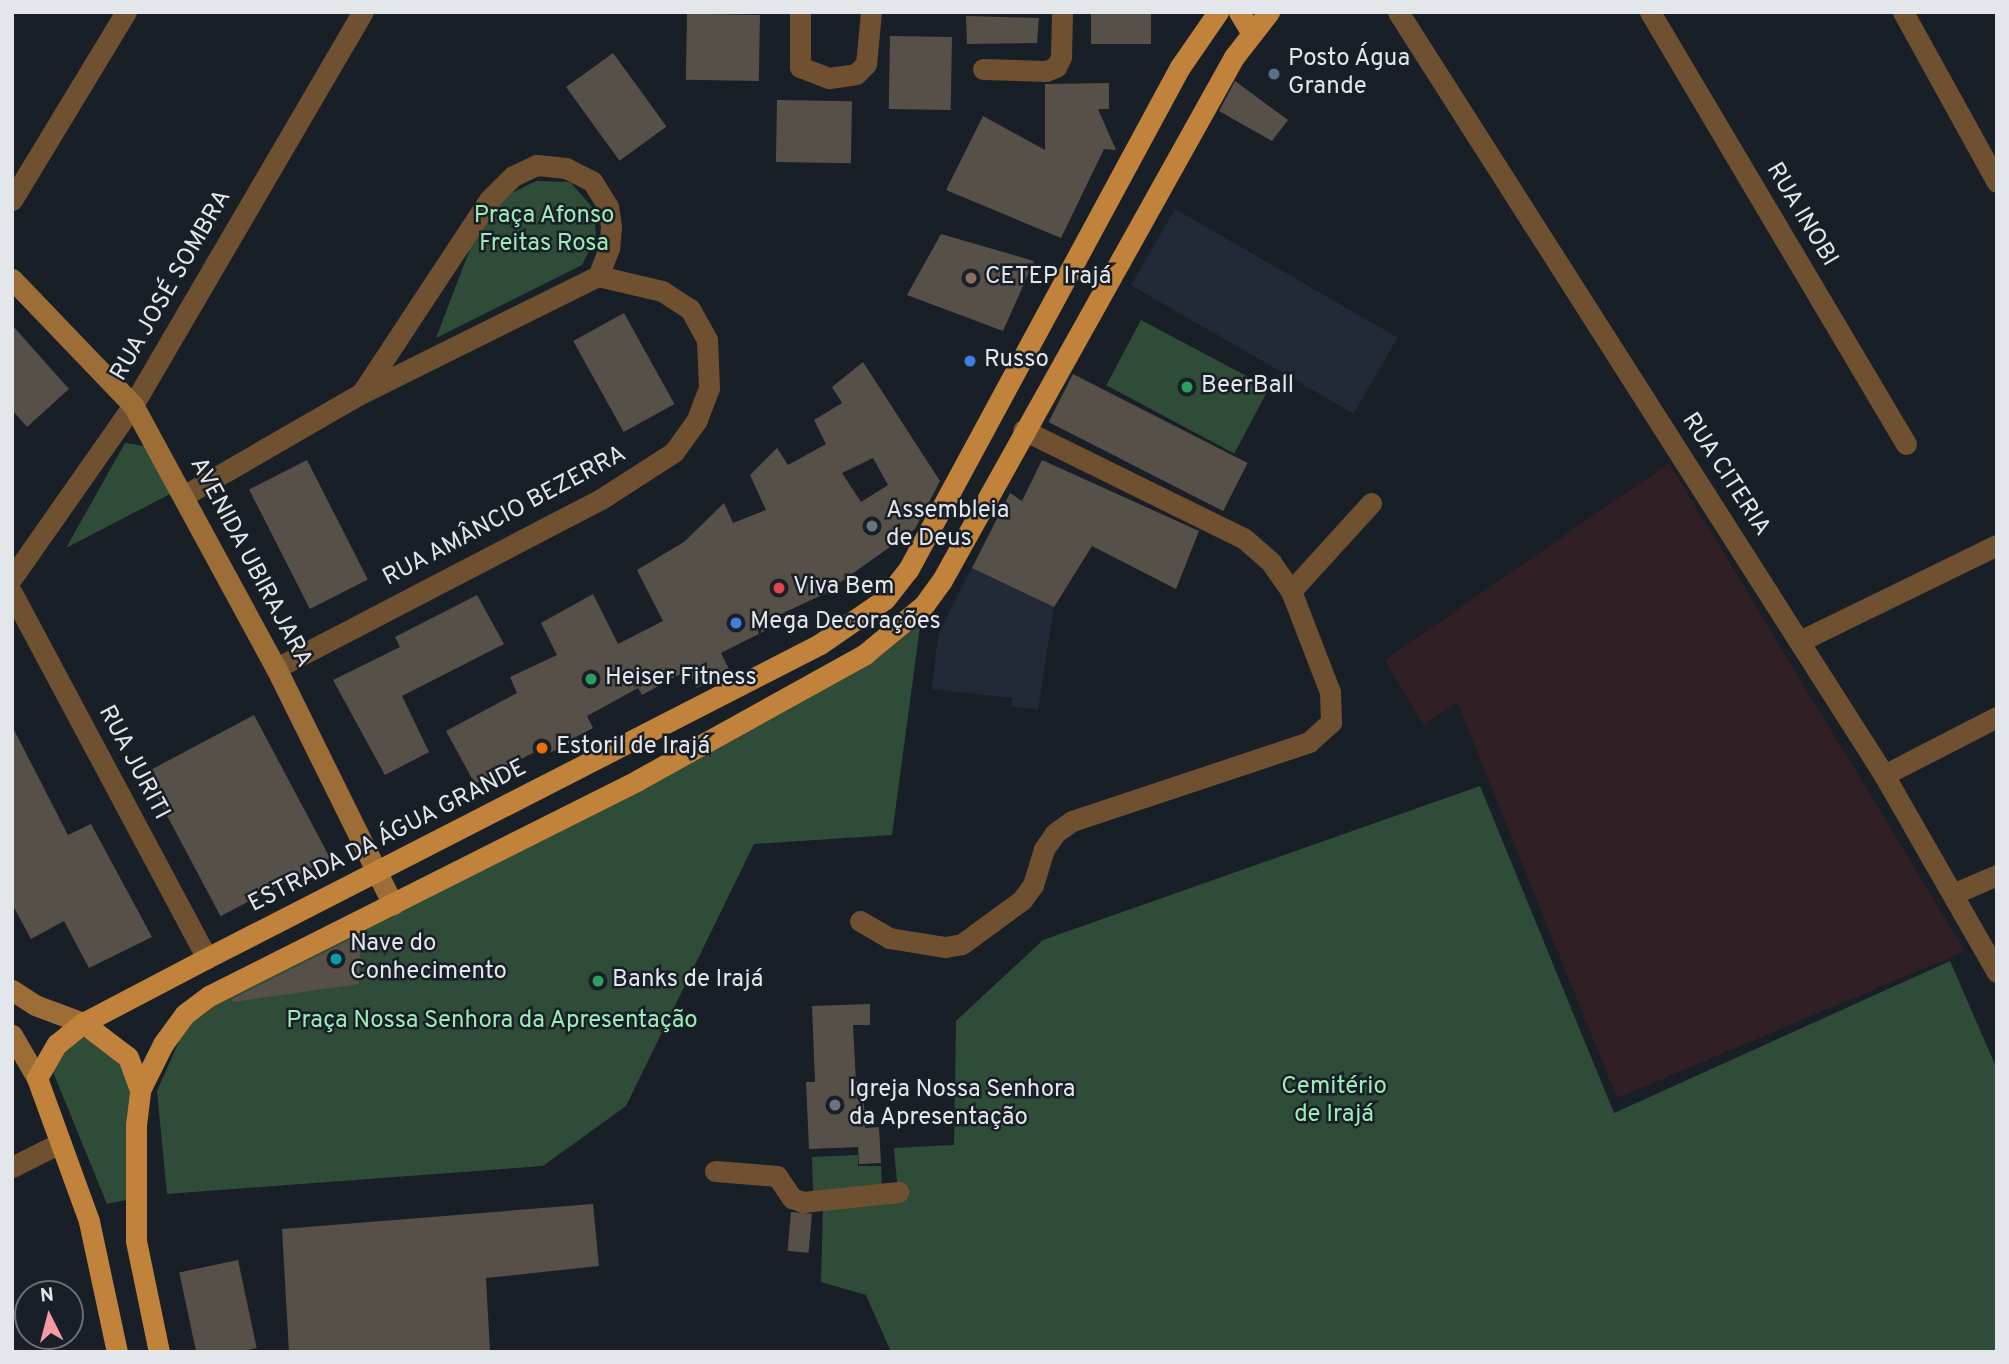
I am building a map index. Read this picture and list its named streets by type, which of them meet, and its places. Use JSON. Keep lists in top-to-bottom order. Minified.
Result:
{"streets":{"main road":["ESTRADA DA ÁGUA GRANDE"],"street":["RUA INOBI","RUA JOSÉ SOMBRA","RUA CITERIA","RUA AMÂNCIO BEZERRA","AVENIDA UBIRAJARA","RUA JURITI"]},"crossings":[["RUA JOSÉ SOMBRA","AVENIDA UBIRAJARA"],["RUA AMÂNCIO BEZERRA","AVENIDA UBIRAJARA"],["AVENIDA UBIRAJARA","ESTRADA DA ÁGUA GRANDE"],["RUA JURITI","ESTRADA DA ÁGUA GRANDE"]],"parks":["Praça Afonso Freitas Rosa","Praça Nossa Senhora da Apresentação","Cemitério de Irajá"],"places":["Posto Água Grande","CETEP Irajá","Russo","BeerBall","Assembleia de Deus","Viva Bem","Mega Decorações","Heiser Fitness","Estoril de Irajá","Nave do Conhecimento","Banks de Irajá","Igreja Nossa Senhora da Apresentação"],"north":"top"}
